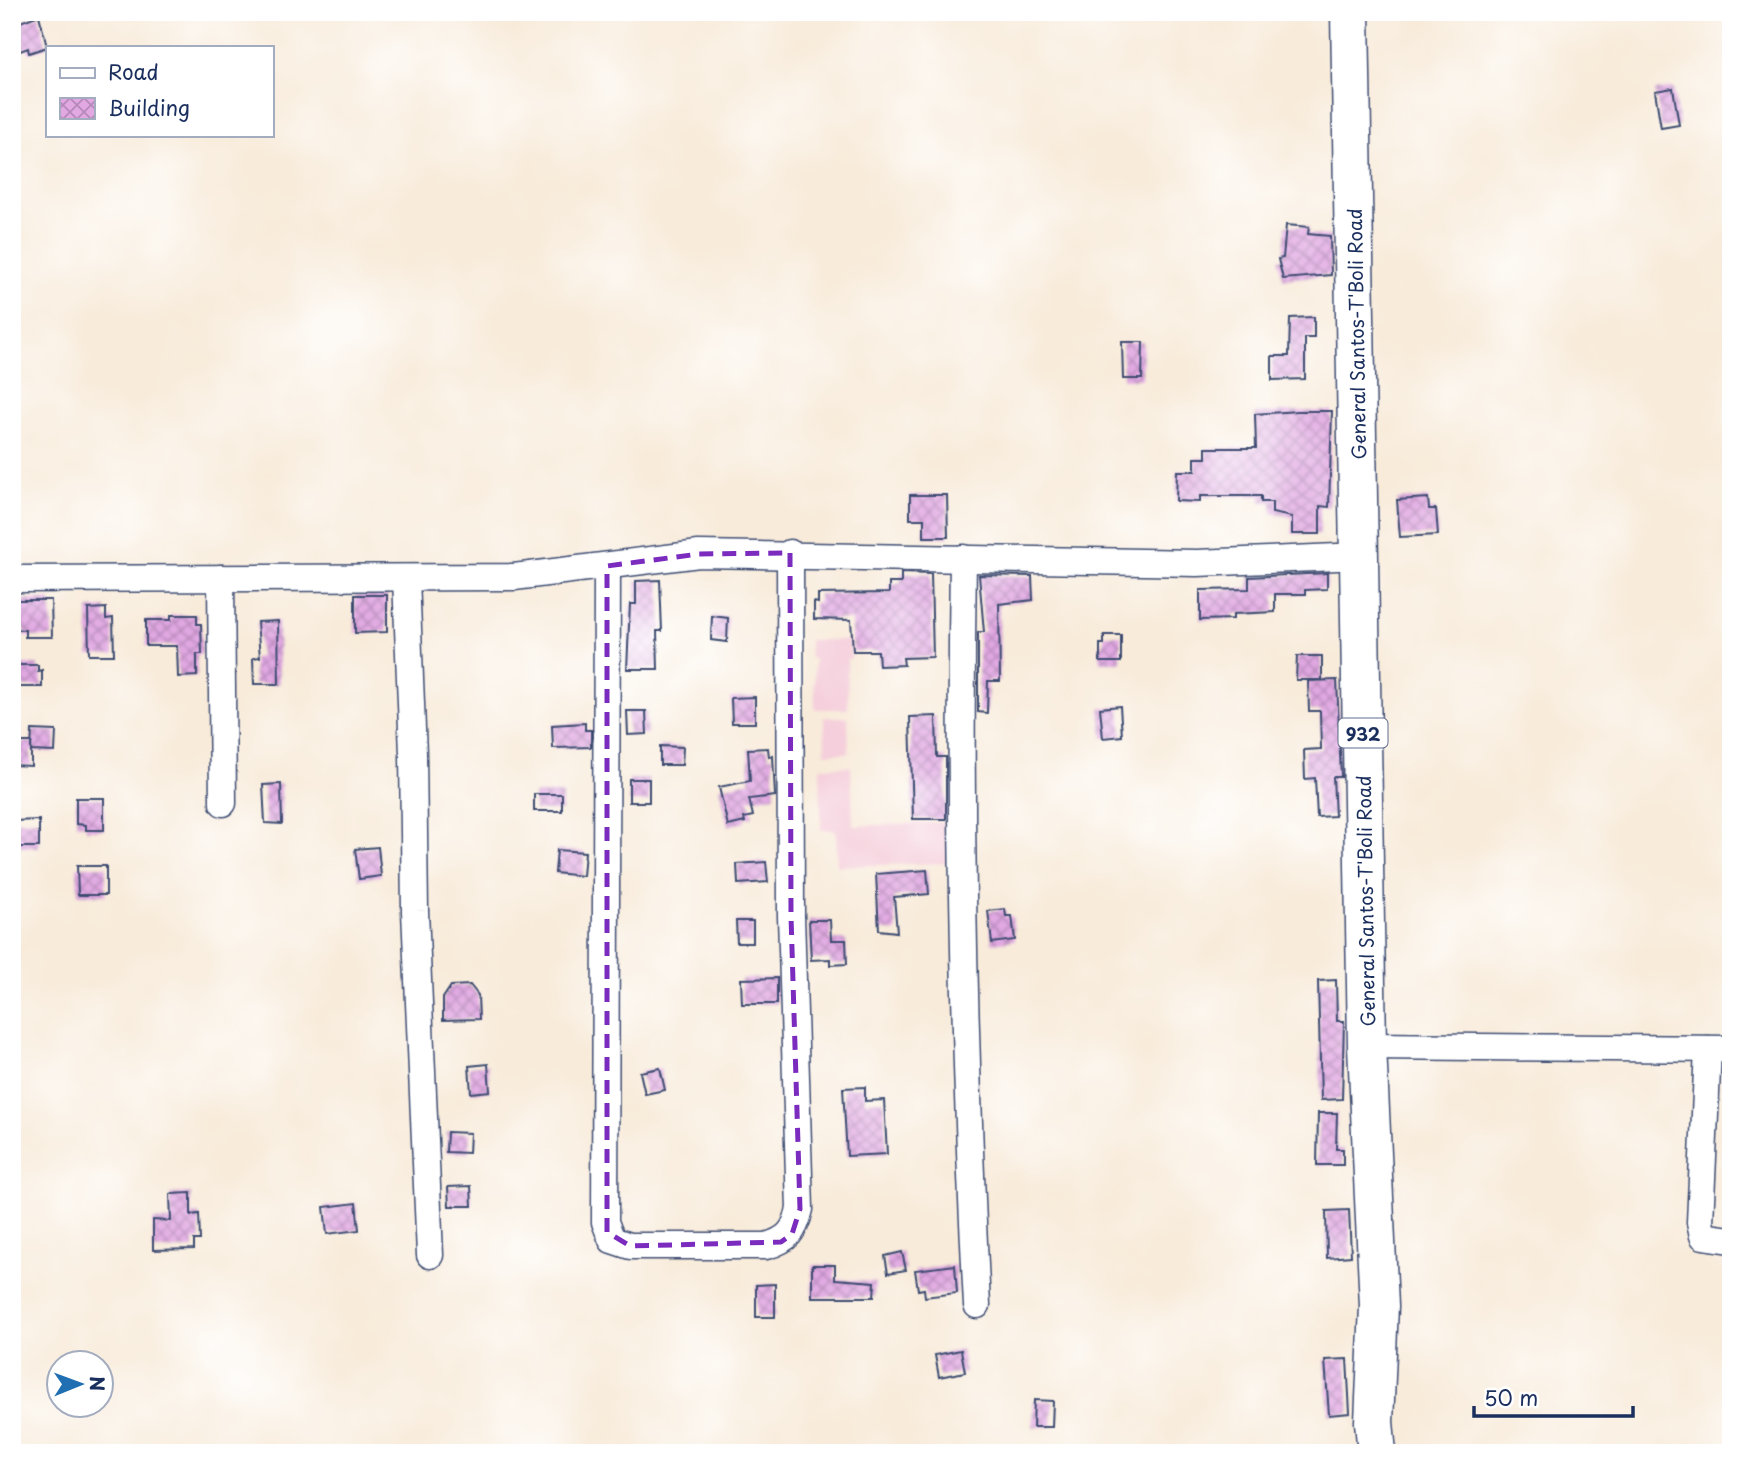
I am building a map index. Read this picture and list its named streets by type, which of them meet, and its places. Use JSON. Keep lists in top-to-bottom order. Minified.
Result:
{"streets":{"main road":["General Santos-T'Boli Road","932"]},"legend":["Road","Building"],"scale_bar":"50 m","north":"right"}
